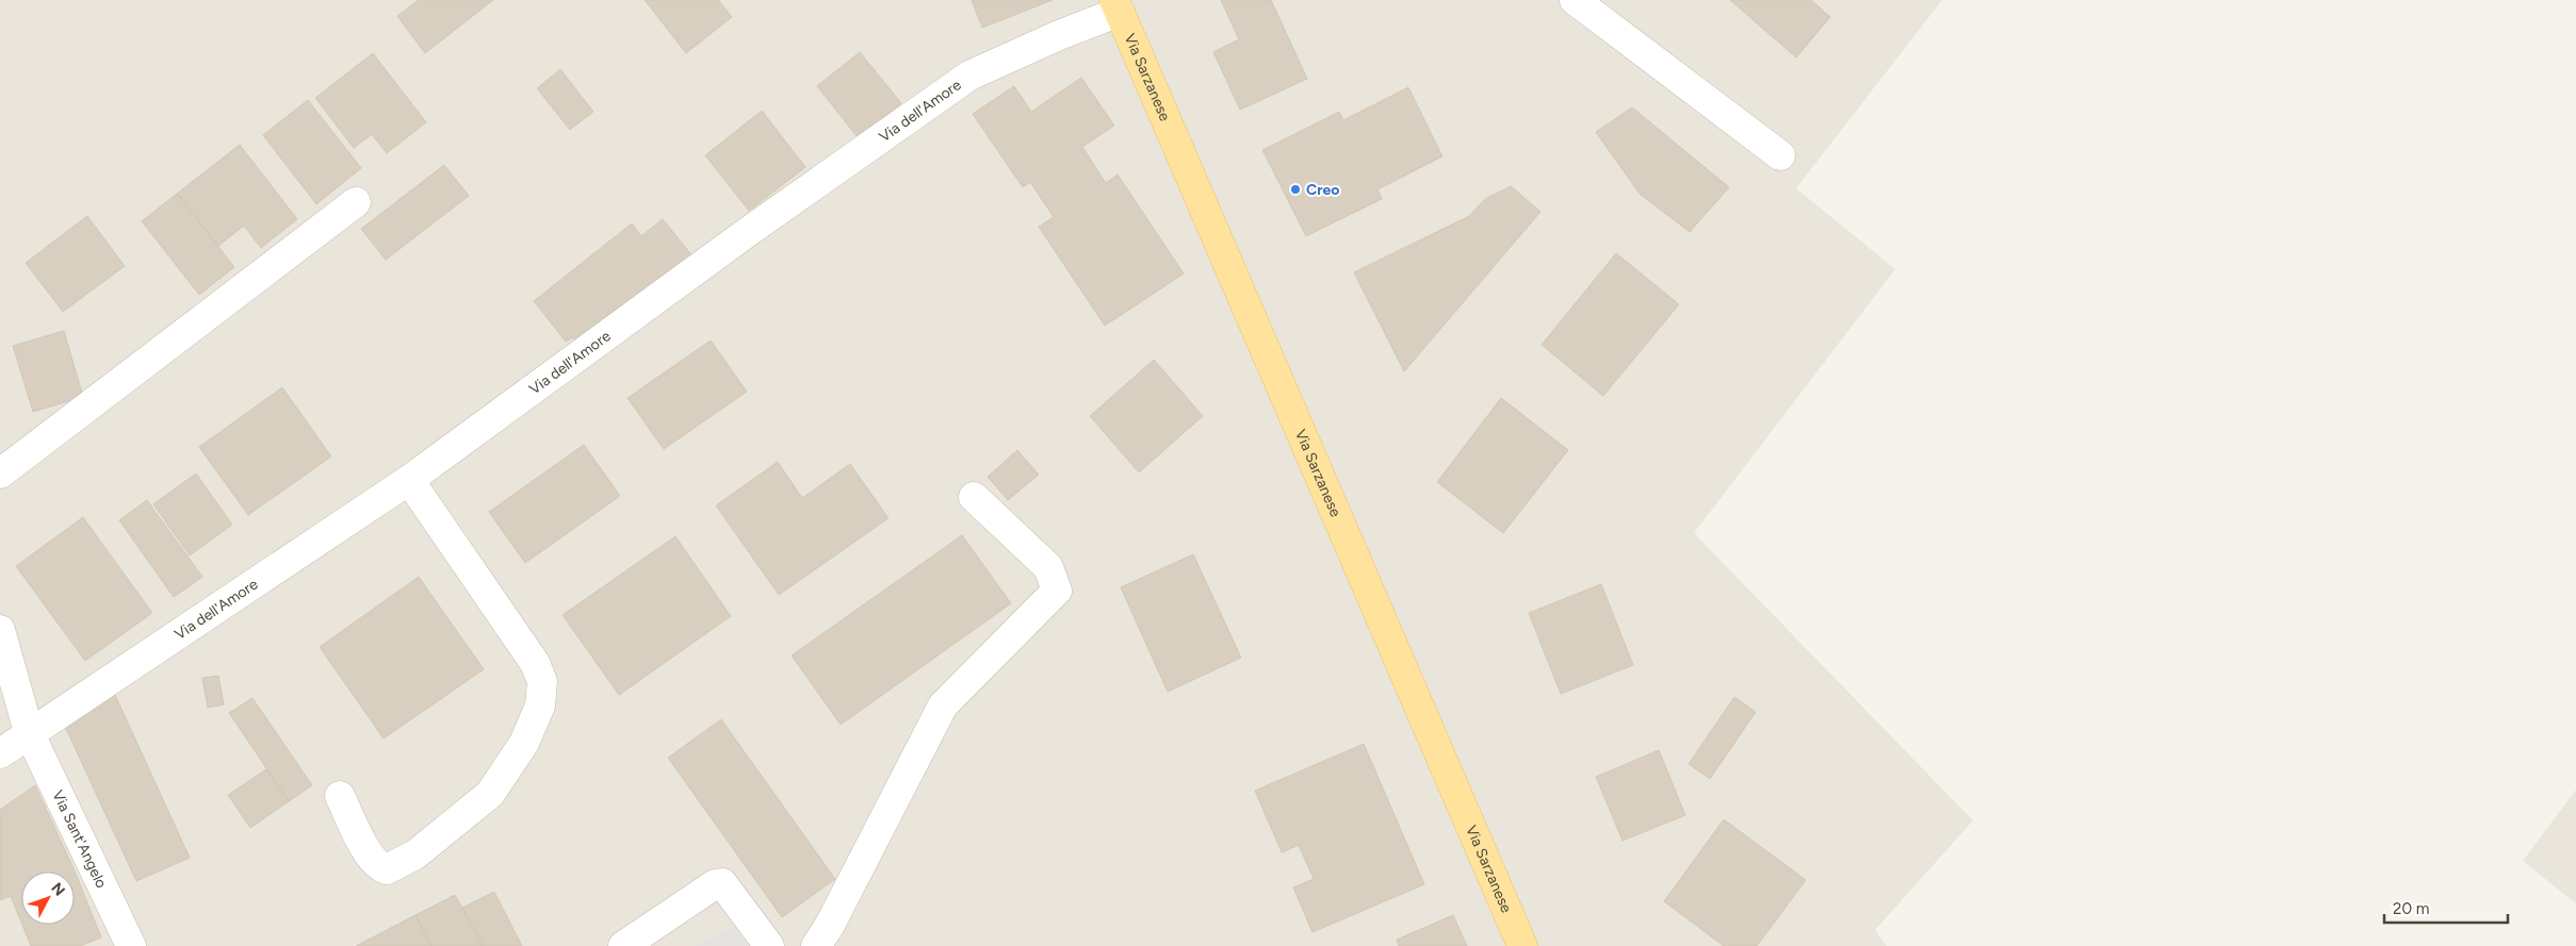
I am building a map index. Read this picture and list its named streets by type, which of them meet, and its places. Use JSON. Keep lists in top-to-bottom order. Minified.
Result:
{"streets":{"main road":["Via Sarzanese"],"street":["Via dell'Amore","Via Sant'Angelo"]},"crossings":[["Via Sarzanese","Via dell'Amore"],["Via dell'Amore","Via Sant'Angelo"]],"places":["Creo"],"scale_bar":"20 m","north":"top right"}
